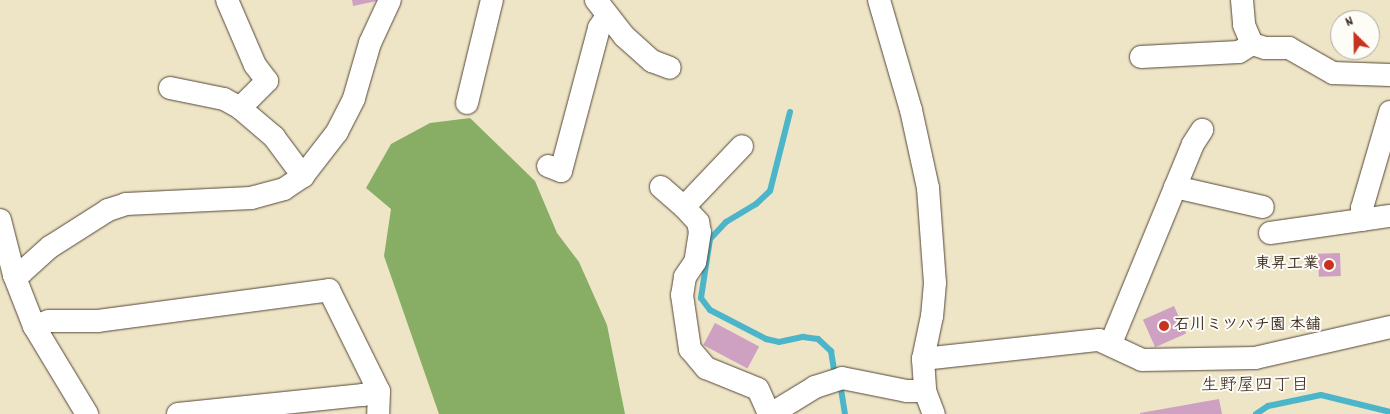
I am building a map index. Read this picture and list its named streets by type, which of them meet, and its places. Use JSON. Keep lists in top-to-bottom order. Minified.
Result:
{"districts":["生野屋四丁目"],"places":["東昇工業","石川ミツバチ園 本舗"],"north":"top left"}
